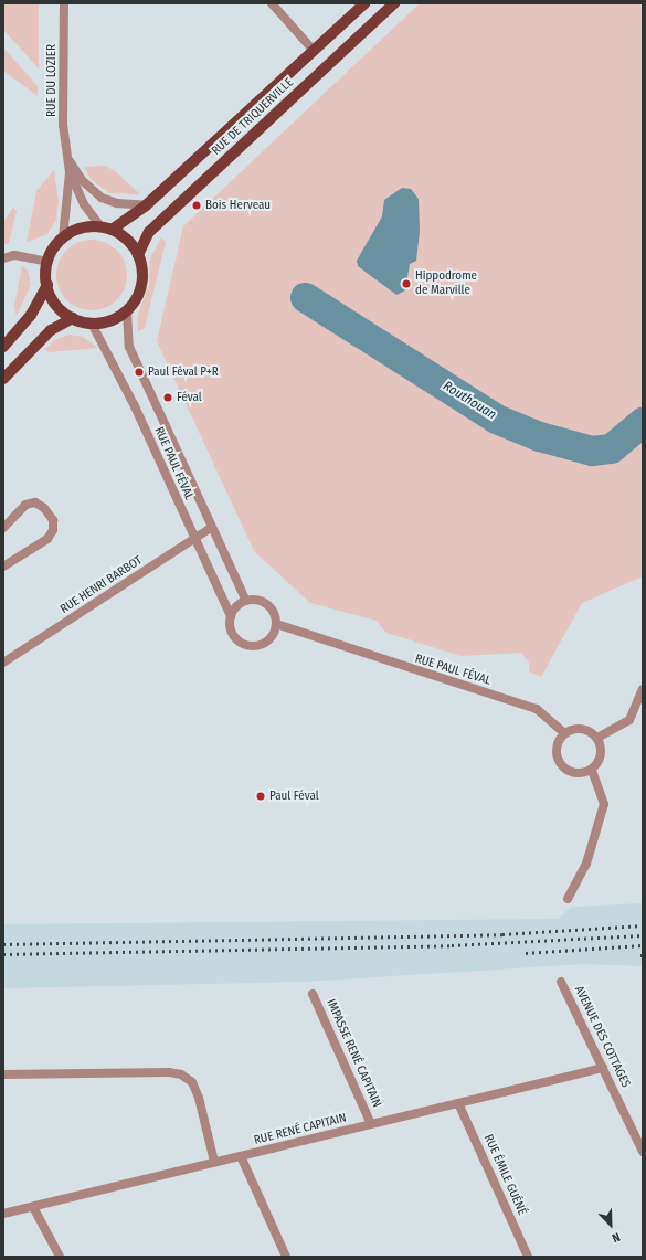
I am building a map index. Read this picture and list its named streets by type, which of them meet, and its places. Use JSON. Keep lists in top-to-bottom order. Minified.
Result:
{"streets":{"main road":["RUE DE TRIQUERVILLE"],"street":["RUE DU LOZIER","RUE PAUL FÉVAL","RUE HENRI BARBOT","AVENUE DES COTTAGES","IMPASSE RENÉ CAPITAIN","RUE RENÉ CAPITAIN","RUE ÉMILE GUÉNÉ"]},"crossings":[["RUE DU LOZIER","RUE DE TRIQUERVILLE"],["RUE DU LOZIER","RUE PAUL FÉVAL"],["RUE DE TRIQUERVILLE","RUE PAUL FÉVAL"],["RUE PAUL FÉVAL","RUE HENRI BARBOT"],["AVENUE DES COTTAGES","RUE RENÉ CAPITAIN"],["IMPASSE RENÉ CAPITAIN","RUE RENÉ CAPITAIN"],["RUE RENÉ CAPITAIN","RUE ÉMILE GUÉNÉ"]],"water":["Routhouan"],"places":["Bois Herveau","Hippodrome de Marville","Paul Féval P+R","Féval","Paul Féval"],"north":"bottom right"}
